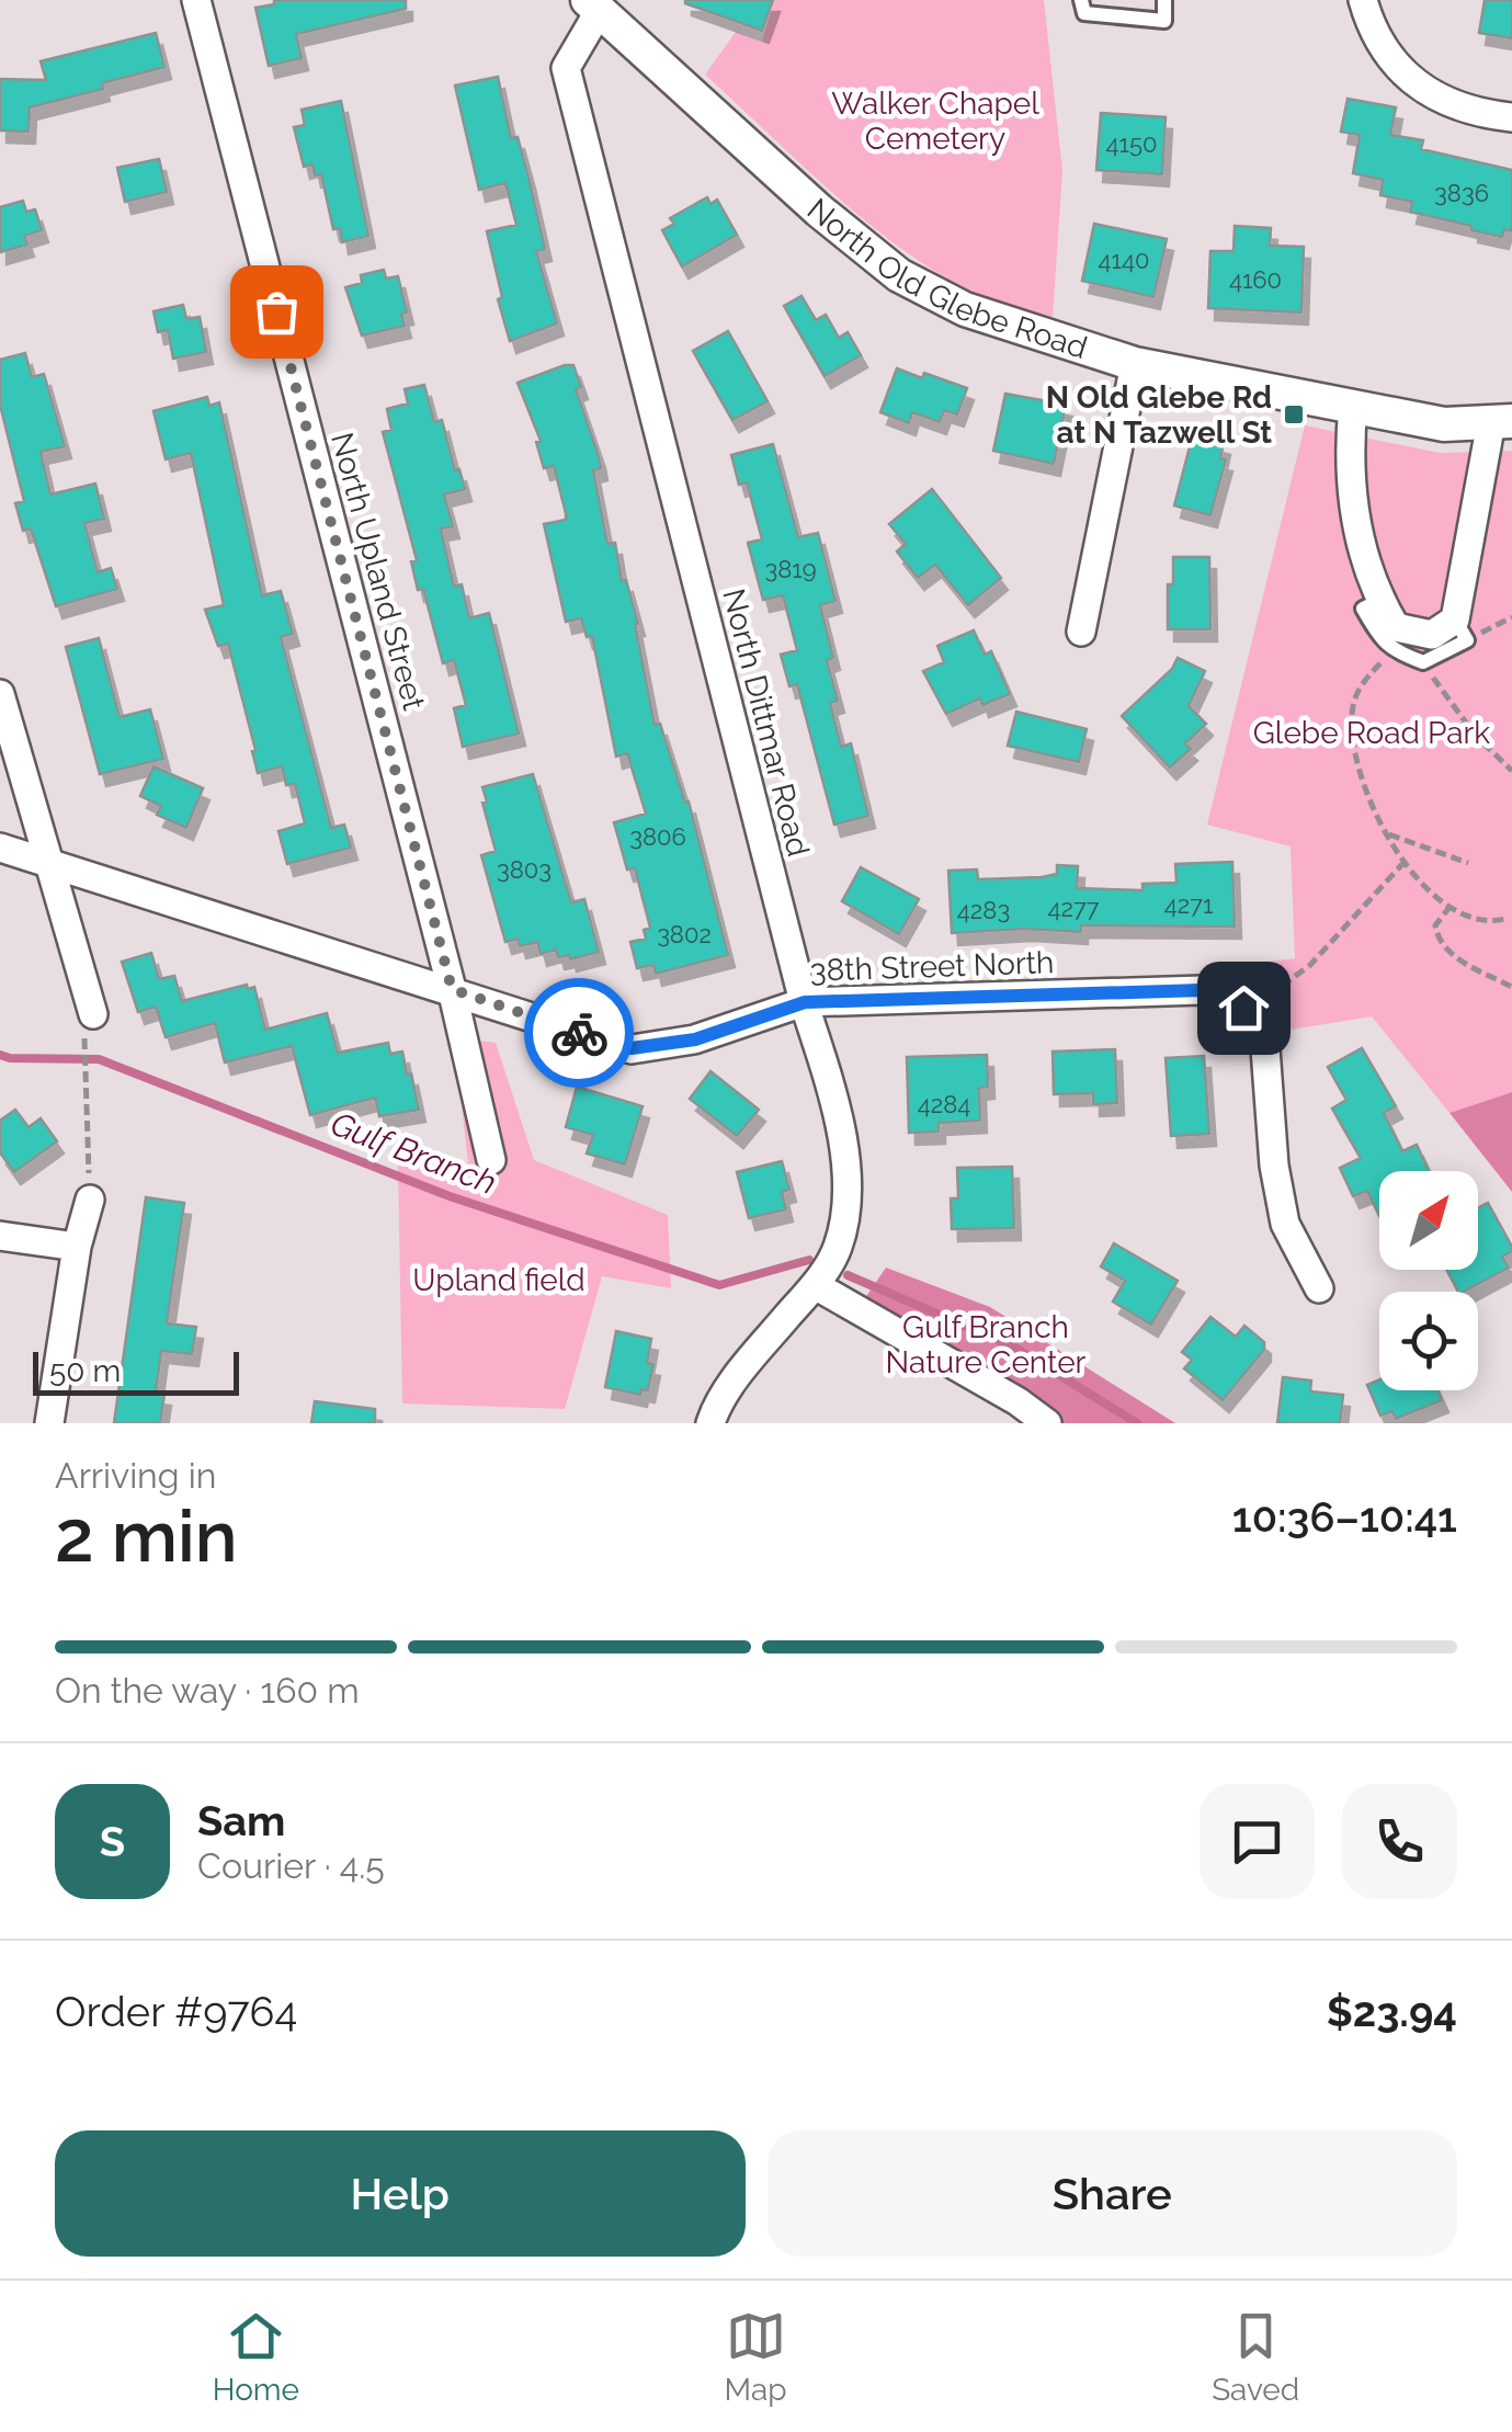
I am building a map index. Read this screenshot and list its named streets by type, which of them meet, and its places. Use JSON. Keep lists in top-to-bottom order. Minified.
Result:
{"streets":{"street":["North Old Glebe Road","North Upland Street","North Dittmar Road","38th Street North"]},"crossings":[["North Old Glebe Road","North Dittmar Road"],["North Upland Street","38th Street North"],["North Dittmar Road","38th Street North"]],"water":["Gulf Branch"],"parks":["Walker Chapel Cemetery","Glebe Road Park","Upland field","Gulf Branch Nature Center"],"places":{"transit":["N Old Glebe Rd at N Tazwell St"]},"house_numbers":["4150","3836","4140","4160","3819","3806","3803","4271","4277","4283","3802","4284"],"scale_bar":"50 m","north":"top right","page":{"scale":"50 m","heading":["2 min","Arriving in","10:36–10:41"],"panel":["Sam","Courier · 4.5","Order #9764","$23.94"],"bar":"On the way · 160 m","round":"S","buttons":["Help","Share"],"tabs":["Home","Map","Saved"]}}
